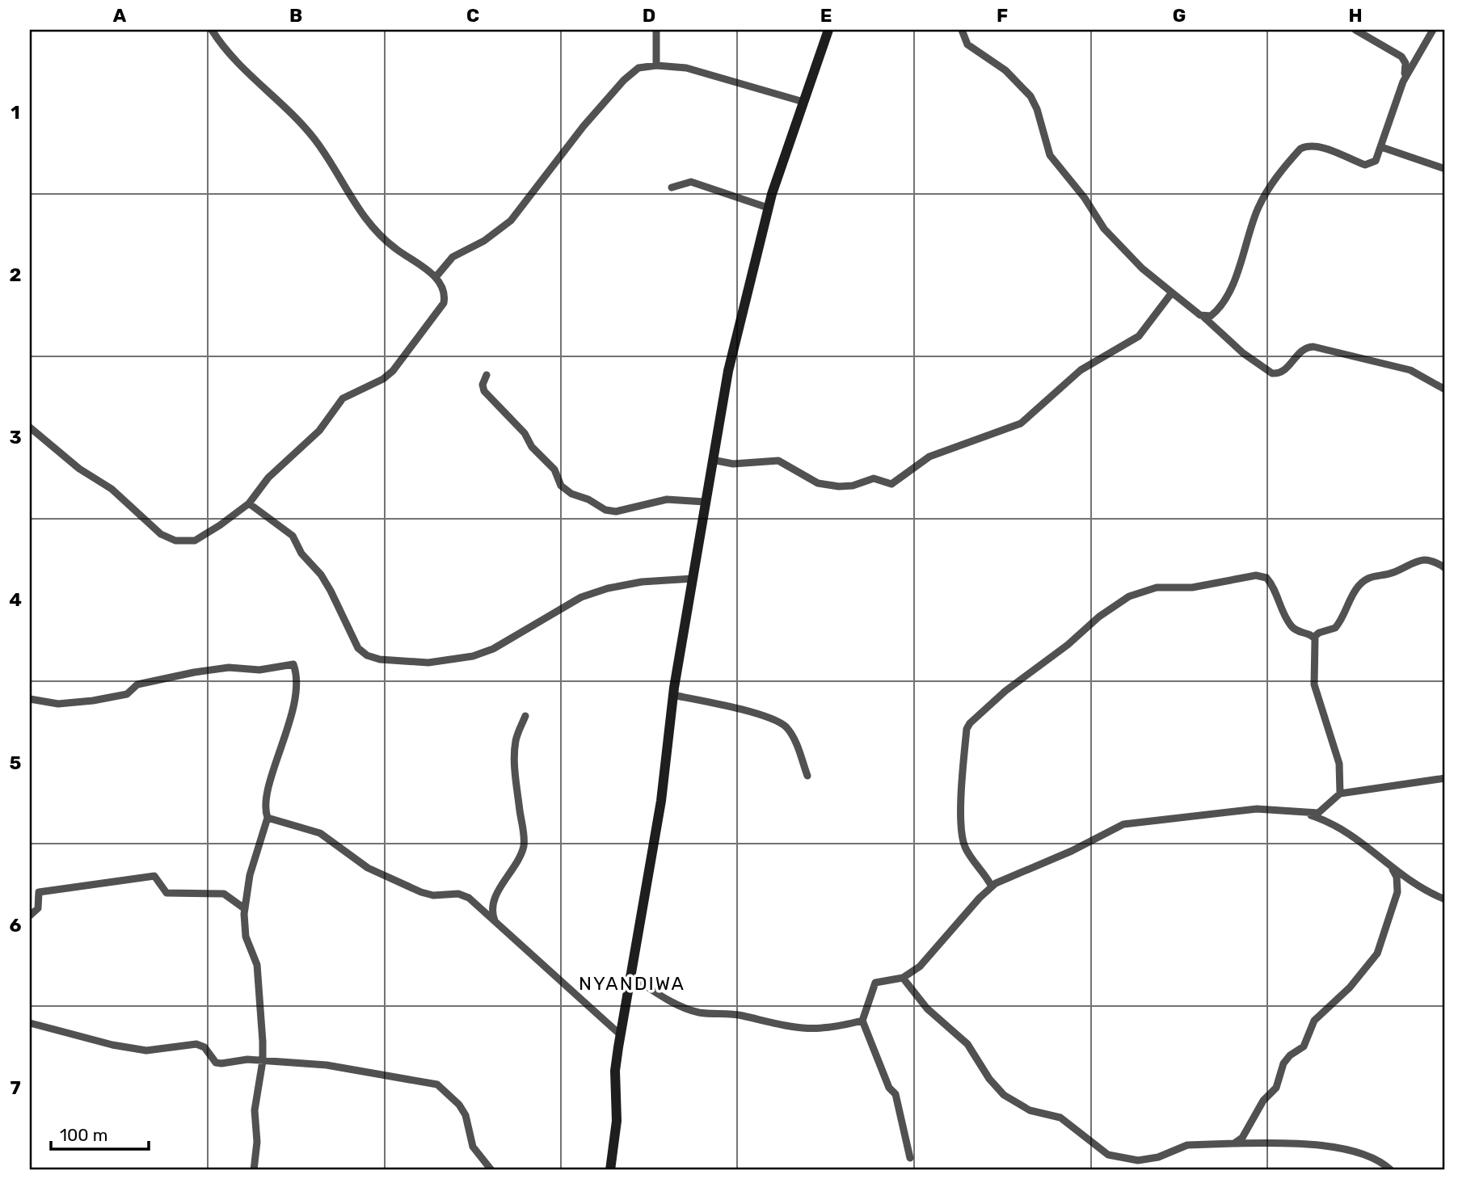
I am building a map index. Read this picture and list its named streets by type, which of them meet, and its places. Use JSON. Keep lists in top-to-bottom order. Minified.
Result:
{"districts":["NYANDIWA"],"scale_bar":"100 m","grid":{"columns":["A","B","C","D","E","F","G","H"],"rows":["1","2","3","4","5","6","7"]}}
